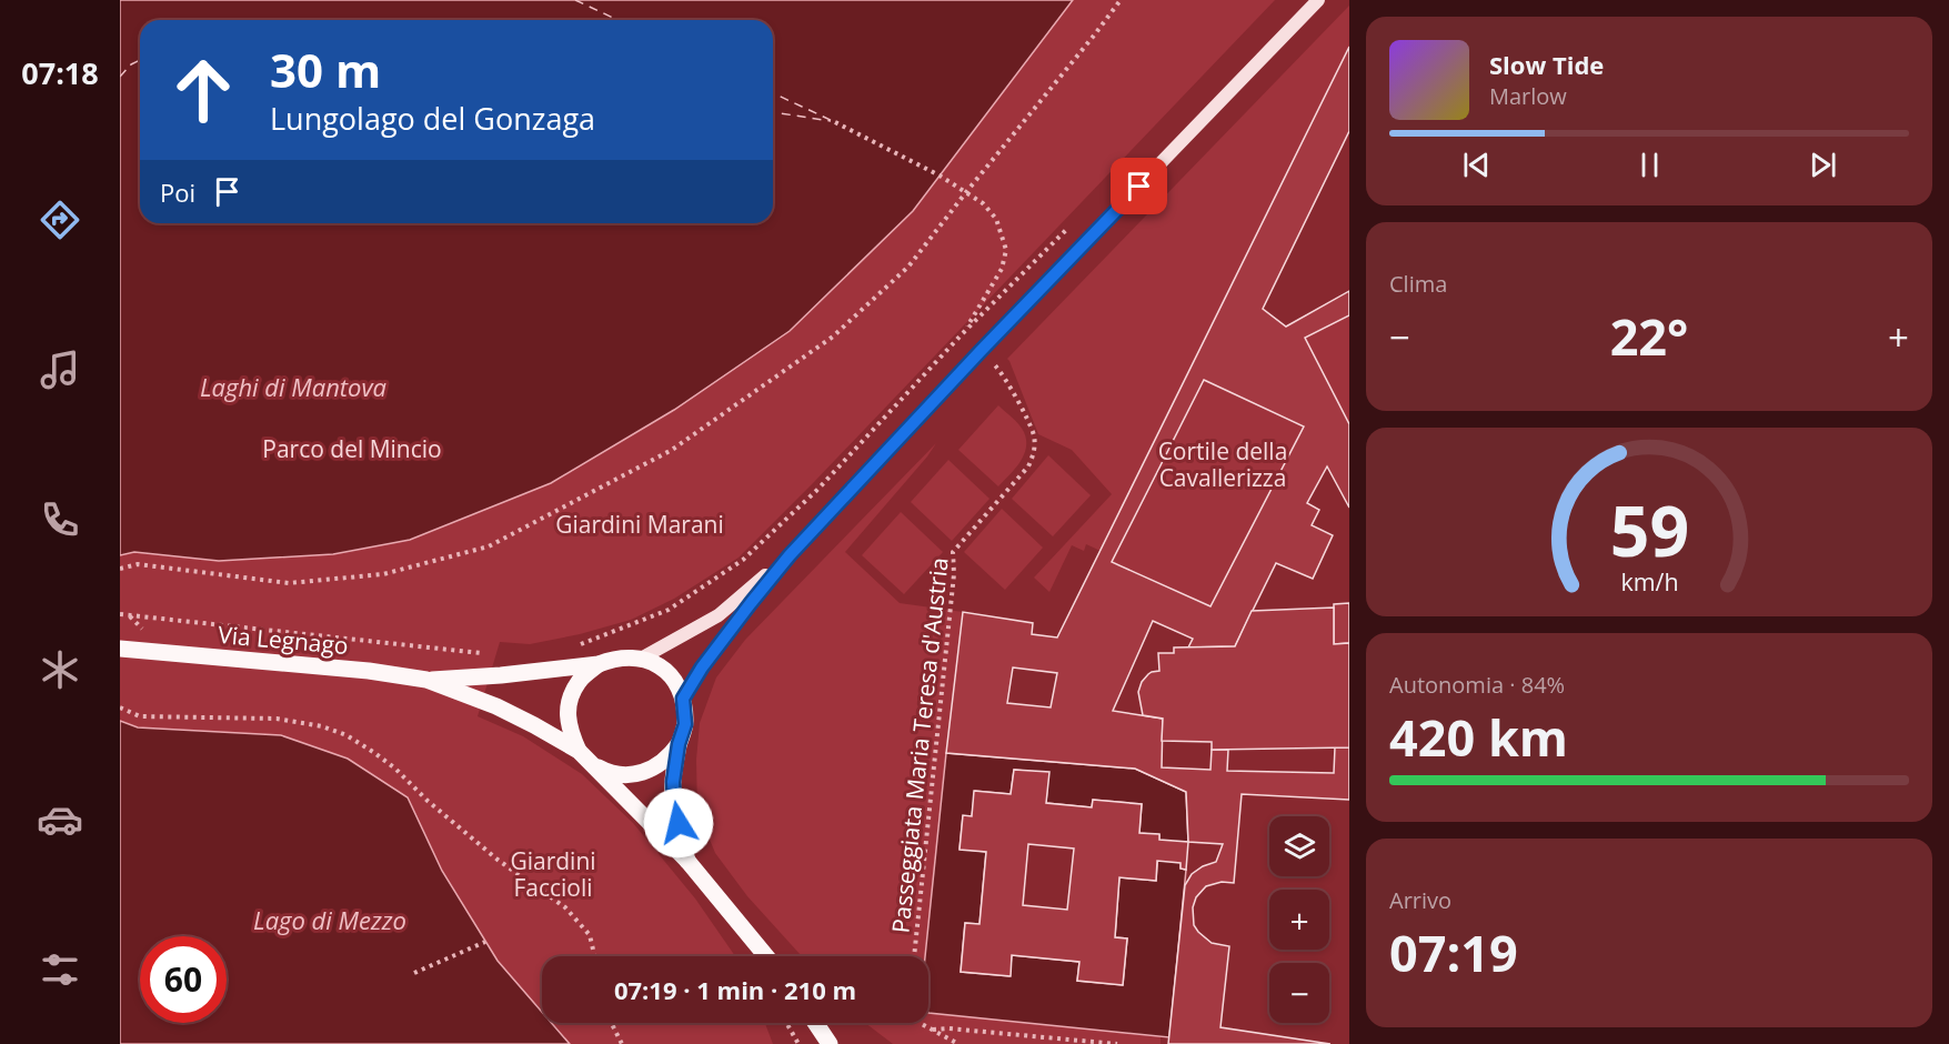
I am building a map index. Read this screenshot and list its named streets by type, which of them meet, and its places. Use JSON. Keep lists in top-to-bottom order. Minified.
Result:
{"streets":{"main road":["Via Legnago"],"path":["Passeggiata Maria Teresa d'Austria"]},"water":["Laghi di Mantova","Lago di Mezzo"],"parks":["Parco del Mincio","Cortile della Cavallerizza","Giardini Marani","Giardini Faccioli"],"page":{"tabs":"07:18","turn":["30 m","Lungolago del Gonzaga"],"song":["Slow Tide","Marlow"],"then":"Poi","tile":["Clima",["Autonomia · 84%","420 km"],["Arrivo","07:19"]],"heat":["−","22°","+"],"map_buttons":["+","−"],"limit":"60","trip":"07:19 · 1 min · 210 m","gauge":["59","km/h"]}}
